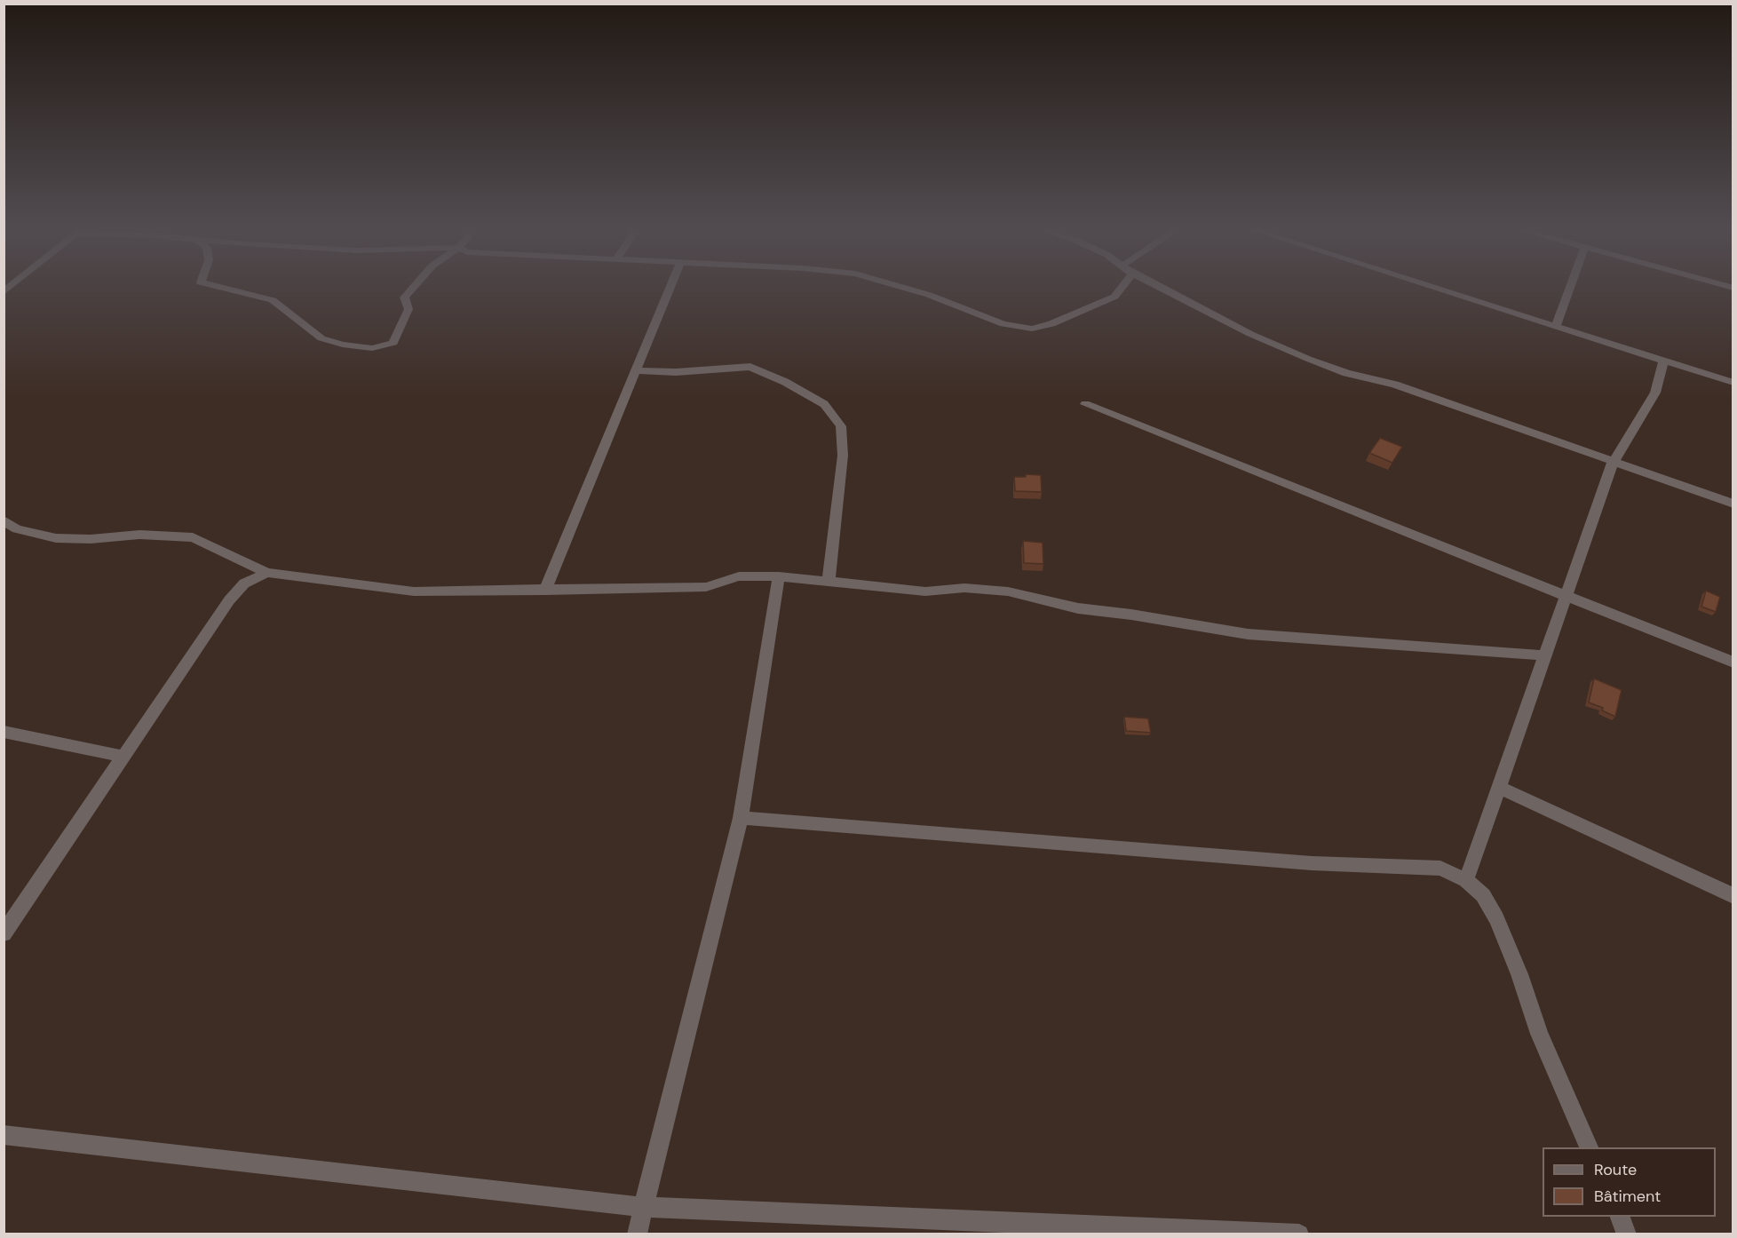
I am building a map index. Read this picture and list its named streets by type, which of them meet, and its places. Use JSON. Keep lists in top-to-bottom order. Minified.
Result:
{"legend":["Route","Bâtiment"]}
